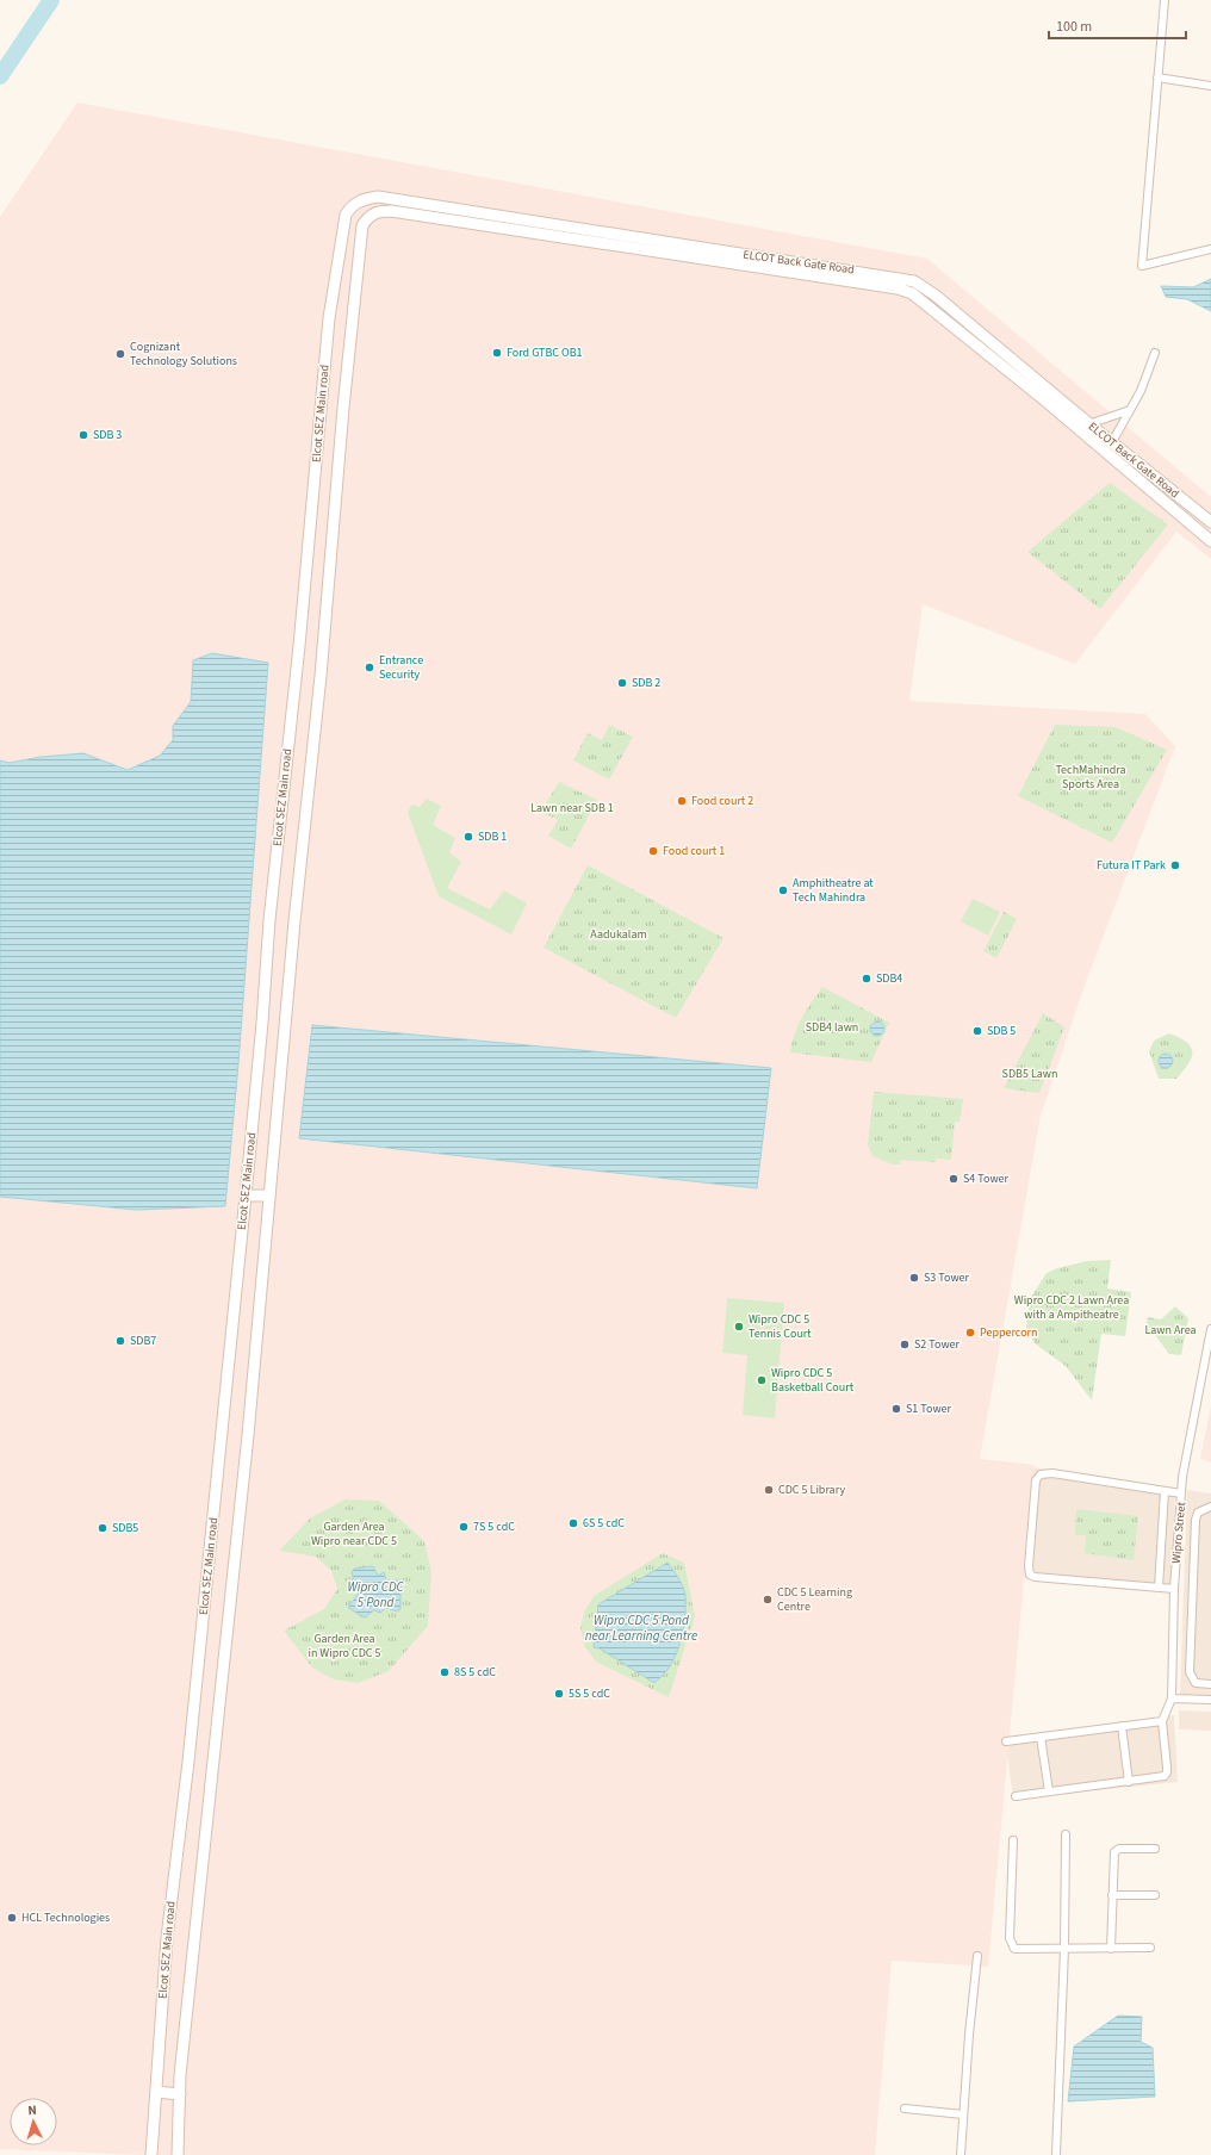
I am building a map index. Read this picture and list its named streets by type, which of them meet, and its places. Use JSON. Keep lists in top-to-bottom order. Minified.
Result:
{"streets":{"street":["ELCOT Back Gate Road","Elcot SEZ Main road","Wipro Street"]},"crossings":[["ELCOT Back Gate Road","Elcot SEZ Main road"]],"water":["Wipro CDC 5 Pond","Wipro CDC 5 Pond near Learning Centre"],"parks":["TechMahindra Sports Area","Lawn near SDB 1","Aadukalam","SDB4 lawn","SDB5 Lawn","Wipro CDC 2 Lawn Area with a Ampitheatre","Lawn Area","Garden Area Wipro near CDC 5","Garden Area in Wipro CDC 5"],"places":["Ford GTBC OB1","Cognizant Technology Solutions","SDB 3","Entrance Security","SDB 2","Food court 2","SDB 1","Food court 1","Futura IT Park","Amphitheatre at Tech Mahindra","SDB4","SDB 5","S4 Tower","S3 Tower","Wipro CDC 5 Tennis Court","Peppercorn","SDB7","S2 Tower","Wipro CDC 5 Basketball Court","S1 Tower","CDC 5 Library","6S 5 cdC","7S 5 cdC","SDB5","CDC 5 Learning Centre","8S 5 cdC","5S 5 cdC","HCL Technologies"],"scale_bar":"100 m","north":"top"}
